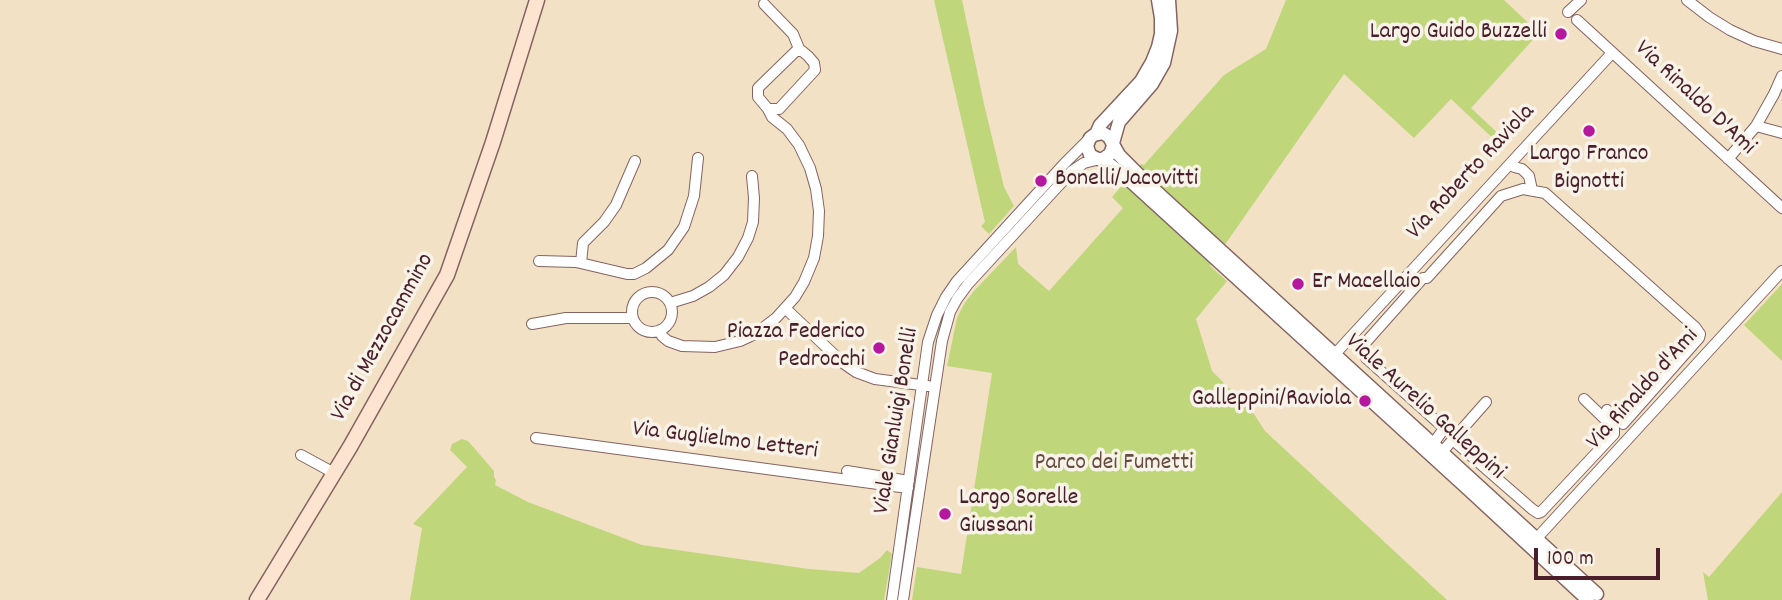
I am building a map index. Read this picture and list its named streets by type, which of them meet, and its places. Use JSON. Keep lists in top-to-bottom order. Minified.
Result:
{"streets":{"main road":["Via di Mezzocammino"],"street":["Via Rinaldo D'Ami","Via Roberto Raviola","Via Rinaldo d'Ami","Viale Aurelio Galleppini","Viale Gianluigi Bonelli","Via Guglielmo Letteri"]},"crossings":[["Via Rinaldo D'Ami","Via Roberto Raviola"],["Via Roberto Raviola","Viale Aurelio Galleppini"],["Via Rinaldo d'Ami","Viale Aurelio Galleppini"],["Viale Gianluigi Bonelli","Via Guglielmo Letteri"]],"parks":["Parco dei Fumetti"],"places":["Largo Guido Buzzelli","Largo Franco Bignotti","Bonelli/Jacovitti","Er Macellaio","Piazza Federico Pedrocchi","Galleppini/Raviola","Largo Sorelle Giussani"],"scale_bar":"100 m"}
